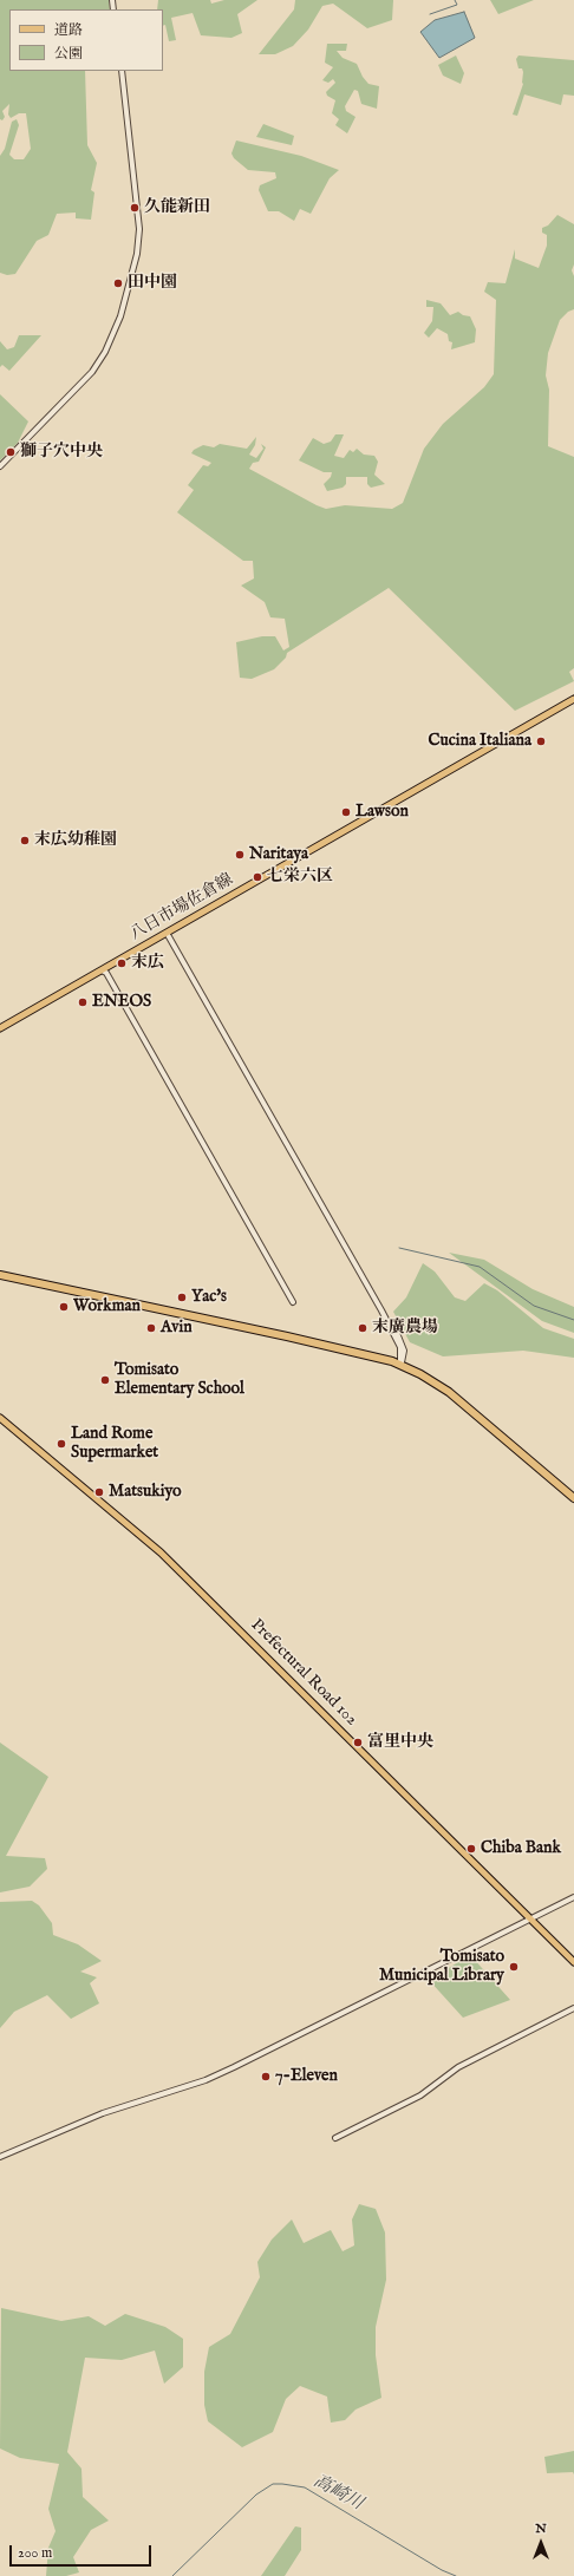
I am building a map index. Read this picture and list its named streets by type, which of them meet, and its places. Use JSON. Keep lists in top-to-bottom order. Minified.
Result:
{"streets":{"main road":["八日市場佐倉線","Prefectural Road 102"]},"water":["高崎川"],"places":["久能新田","田中園","獅子穴中央","Cucina Italiana","Lawson","末広幼稚園","Naritaya","七栄六区","末広","ENEOS","Yac's","Workman","Avin","末廣農場","Tomisato Elementary School","Land Rome Supermarket","Matsukiyo","富里中央","Chiba Bank","Tomisato Municipal Library","7-Eleven"],"legend":["道路","公園"],"scale_bar":"200 m","north":"top"}
